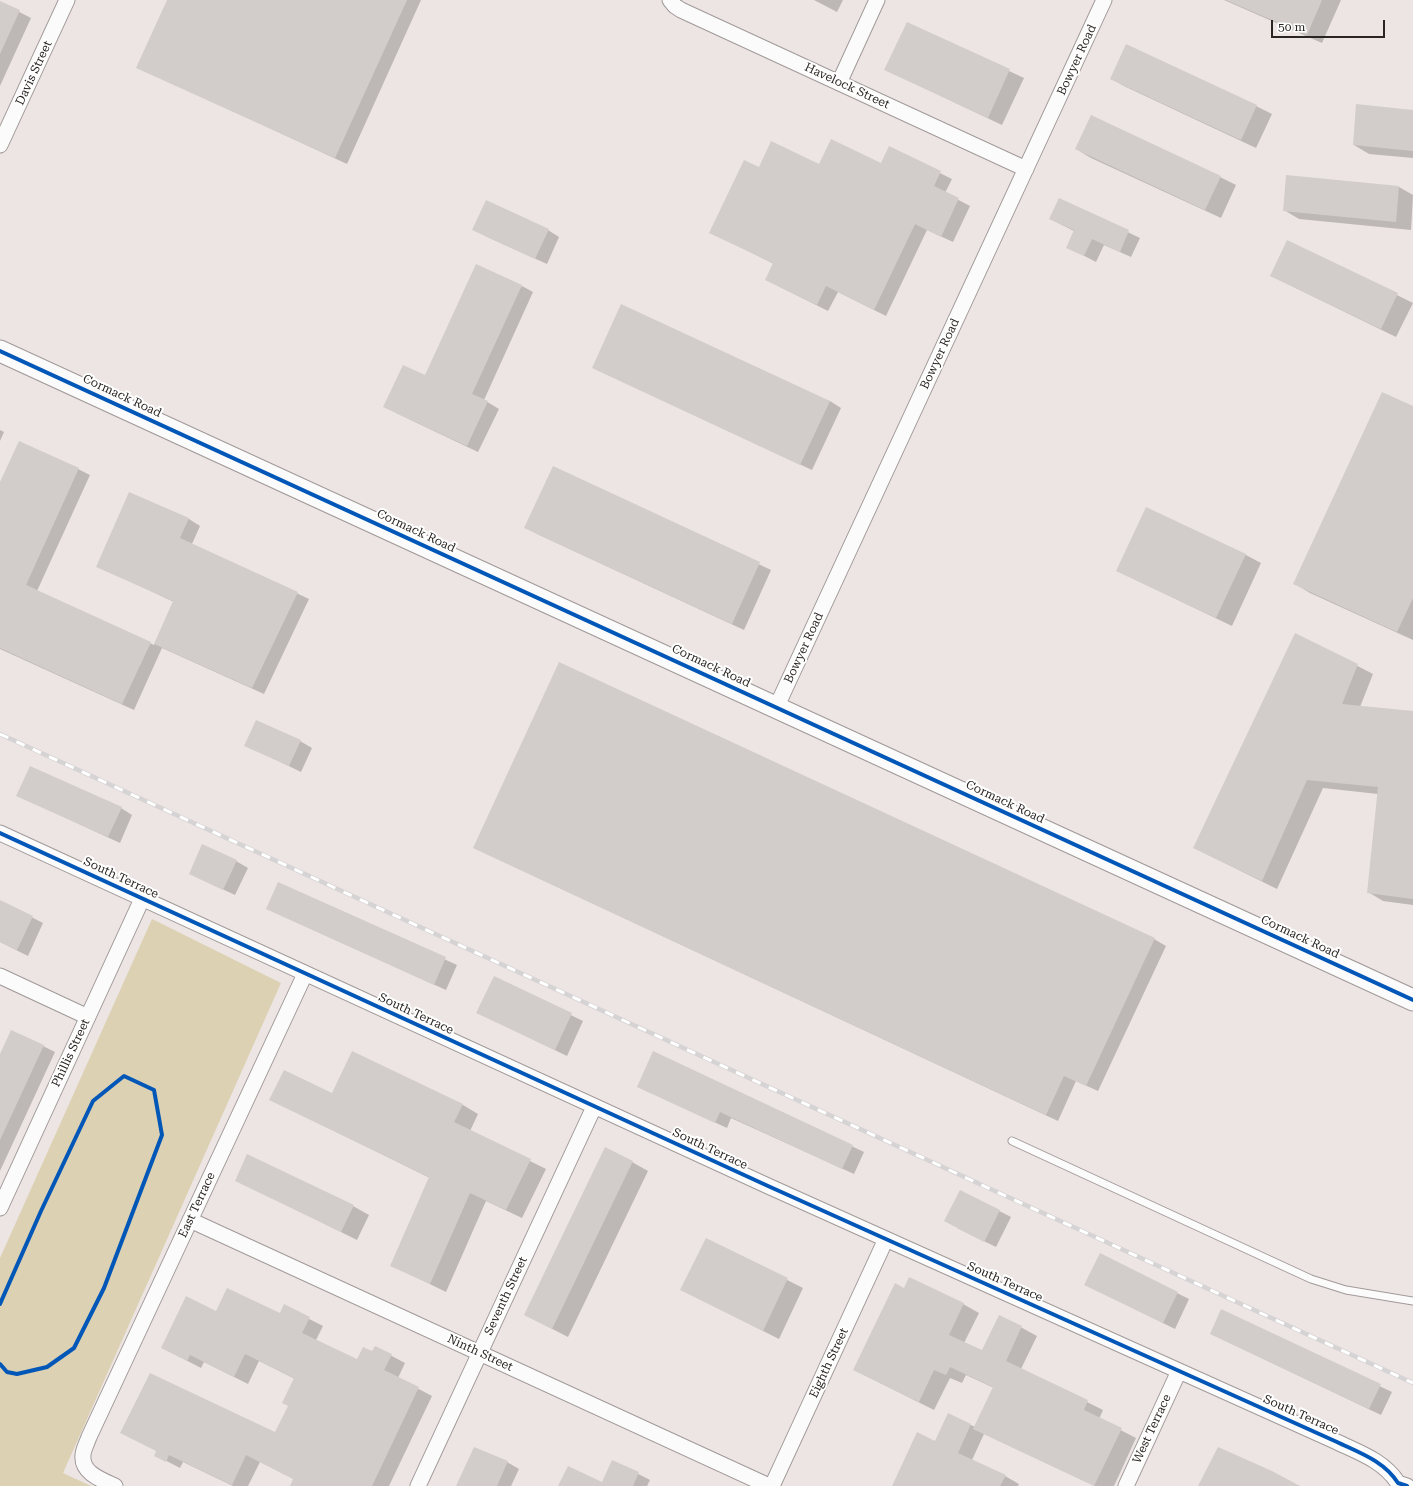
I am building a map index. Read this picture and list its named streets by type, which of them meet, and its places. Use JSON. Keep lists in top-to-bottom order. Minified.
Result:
{"streets":{"street":["Bowyer Road","Davis Street","Havelock Street","Cormack Road","South Terrace","Phillis Street","East Terrace","Seventh Street","Ninth Street","Eighth Street","West Terrace"]},"crossings":[["Bowyer Road","Havelock Street"],["Bowyer Road","Cormack Road"],["South Terrace","Phillis Street"],["South Terrace","East Terrace"],["South Terrace","Seventh Street"],["South Terrace","Eighth Street"],["South Terrace","West Terrace"],["East Terrace","Ninth Street"],["Seventh Street","Ninth Street"],["Ninth Street","Eighth Street"]],"scale_bar":"50 m"}
